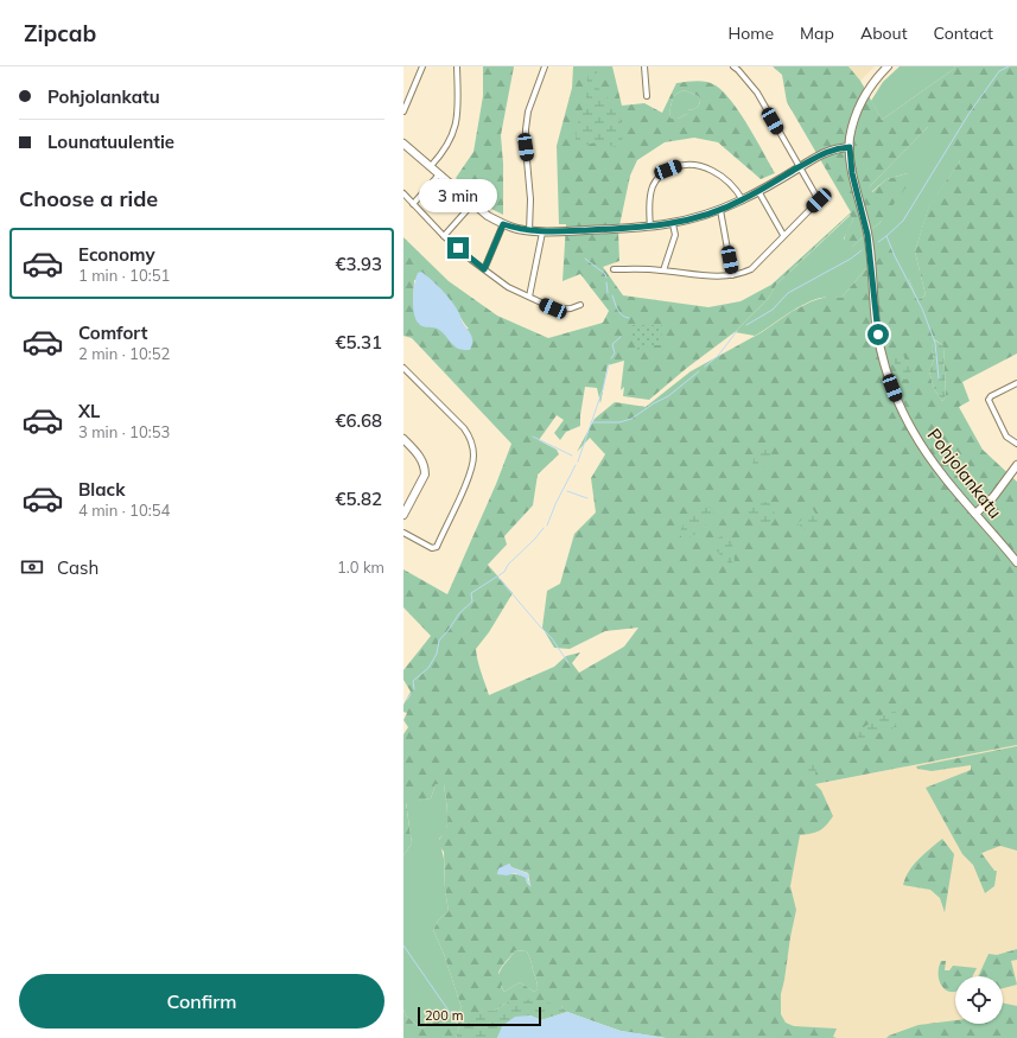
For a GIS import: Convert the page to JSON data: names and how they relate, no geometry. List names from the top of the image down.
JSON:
{
  "streets": {
    "street": ["Pohjolankatu"]
  },
  "scale_bar": "200 m",
  "page": {
    "header": "Zipcab",
    "nav": [
      "Home",
      "Map",
      "About",
      "Contact"
    ],
    "banner": ["Pohjolankatu", "Lounatuulentie"],
    "heading": "Choose a ride",
    "bubble": "3 min",
    "list": [
      {
        "name": "Economy",
        "note": "1 min · 10:51",
        "value": "€3.93"
      },
      {
        "name": "Comfort",
        "note": "2 min · 10:52",
        "value": "€5.31"
      },
      {
        "name": "XL",
        "note": "3 min · 10:53",
        "value": "€6.68"
      },
      {
        "name": "Black",
        "note": "4 min · 10:54",
        "value": "€5.82"
      }
    ],
    "pay": ["Cash", "1.0 km"],
    "buttons": "Confirm",
    "scale": "200 m"
  }
}
